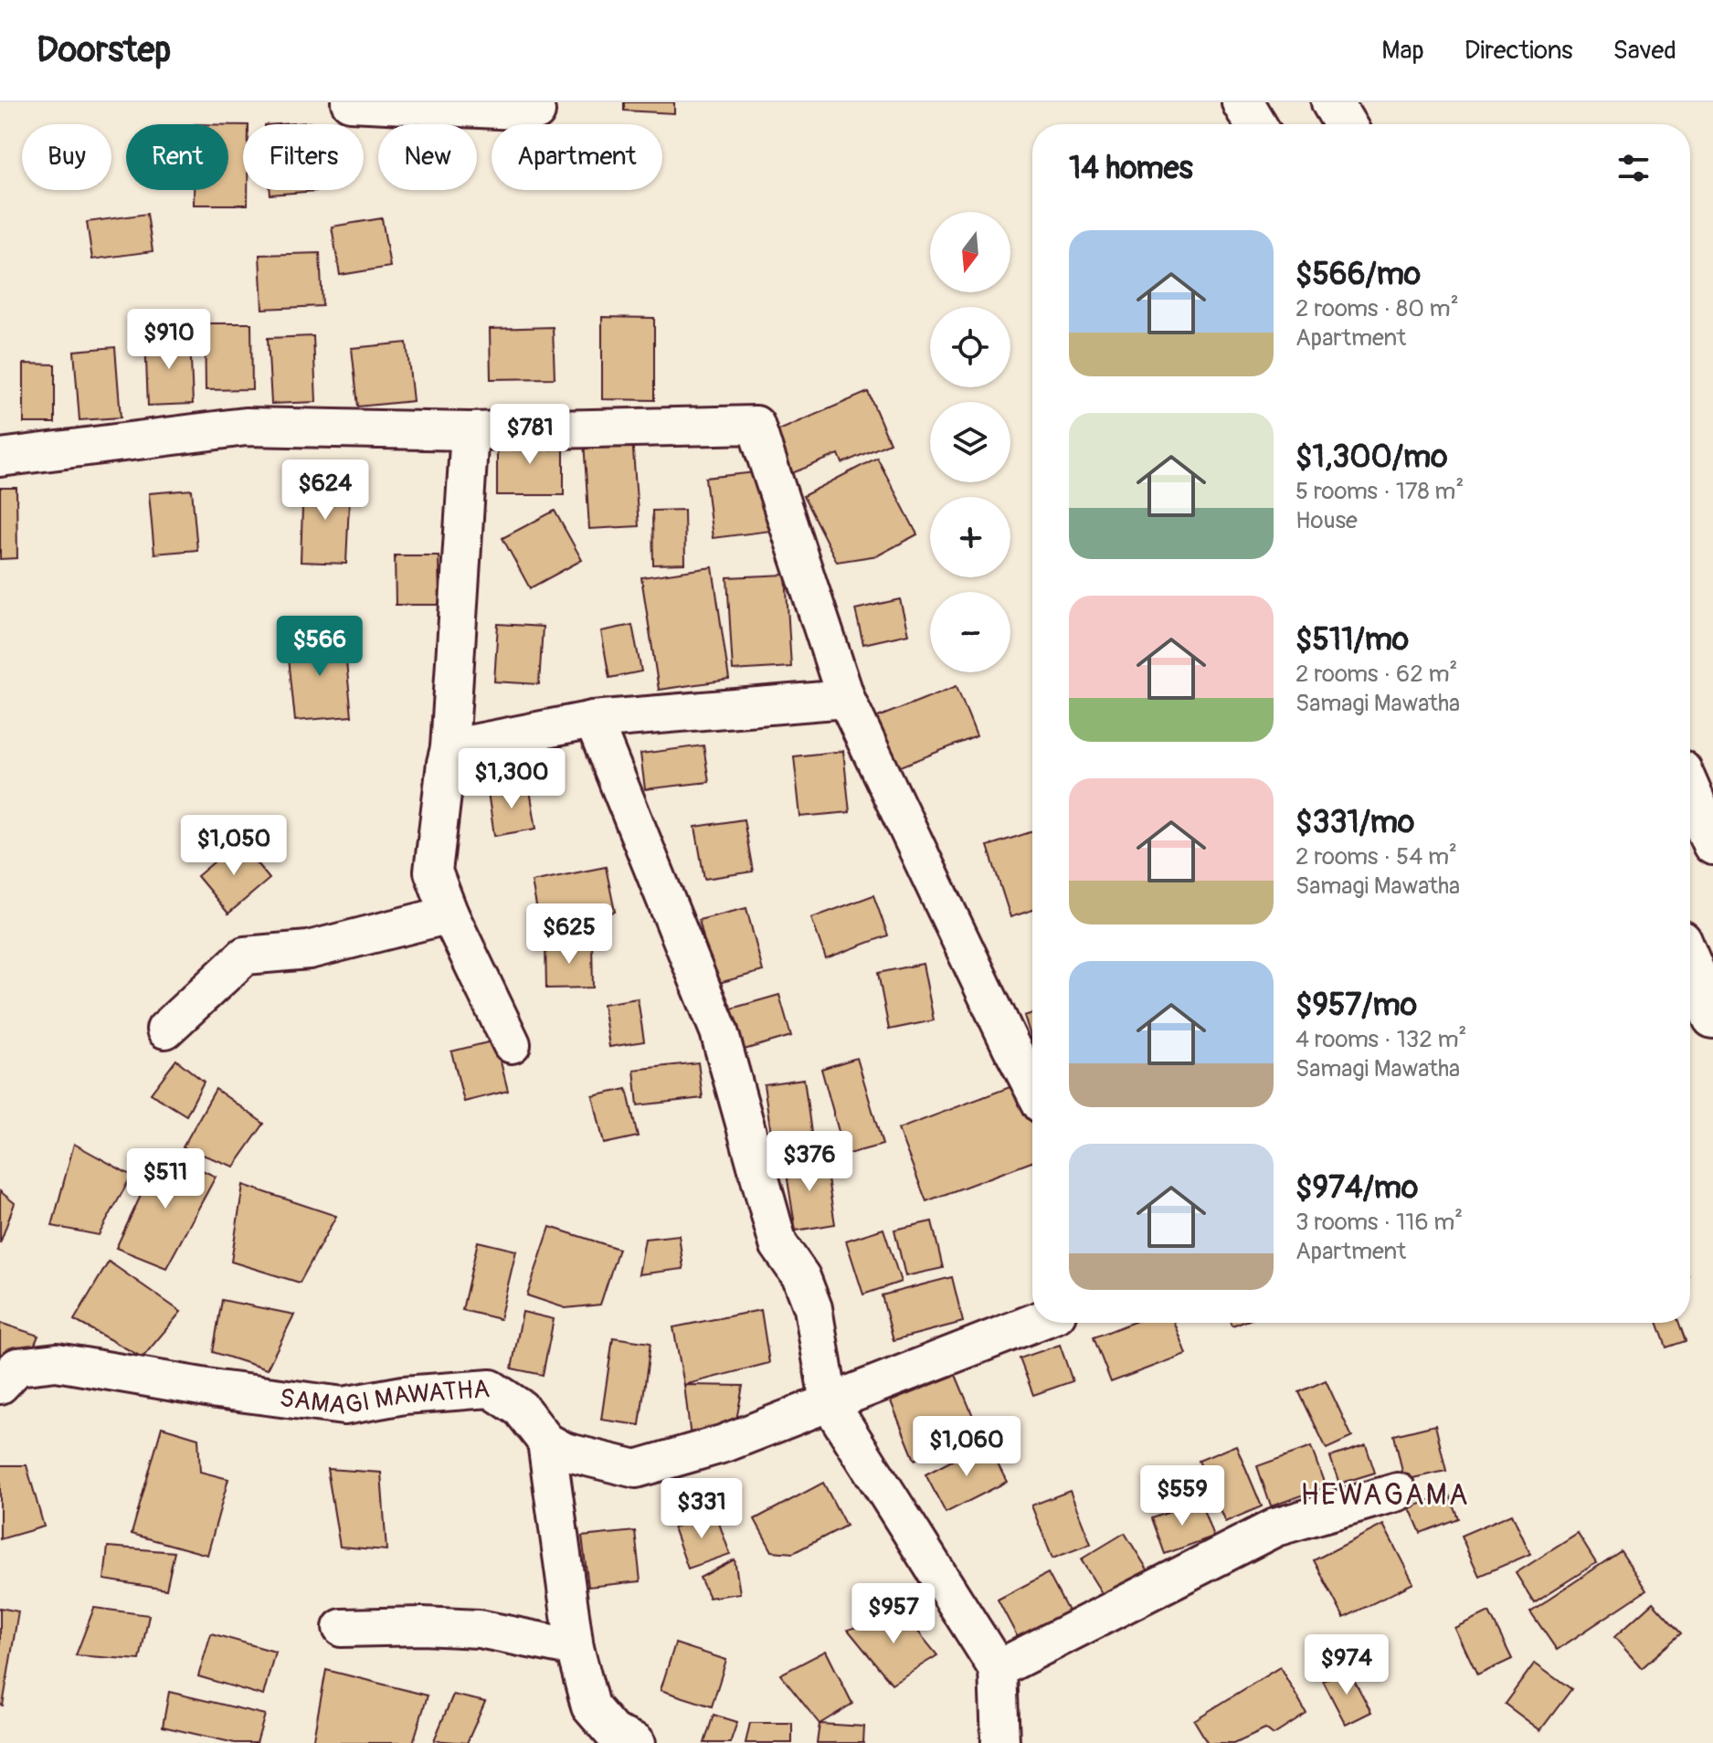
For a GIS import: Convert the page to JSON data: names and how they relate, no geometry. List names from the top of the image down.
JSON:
{
  "streets": {
    "street": ["SAMAGI MAWATHA"]
  },
  "districts": ["HEWAGAMA"],
  "north": "bottom",
  "page": {
    "header": "Doorstep",
    "nav": ["Map", "Directions", "Saved"],
    "chip": [
      "Buy",
      "Rent",
      "Filters",
      "New",
      "Apartment"
    ],
    "heading": "14 homes",
    "map_buttons": ["+", "−"],
    "list": [
      {
        "name": "$566/mo",
        "note": "2 rooms · 80 m² · Apartment"
      },
      {
        "name": "$1,300/mo",
        "note": "5 rooms · 178 m² · House"
      },
      {
        "name": "$511/mo",
        "note": "2 rooms · 62 m² · Samagi Mawatha"
      },
      {
        "name": "$331/mo",
        "note": "2 rooms · 54 m² · Samagi Mawatha"
      },
      {
        "name": "$957/mo",
        "note": "4 rooms · 132 m² · Samagi Mawatha"
      },
      {
        "name": "$974/mo",
        "note": "3 rooms · 116 m² · Apartment"
      }
    ],
    "price": [
      "$910",
      "$781",
      "$624",
      "$566",
      "$1,300",
      "$1,050",
      "$625",
      "$376",
      "$511",
      "$1,060",
      "$559",
      "$331",
      "$957",
      "$974"
    ]
  }
}
